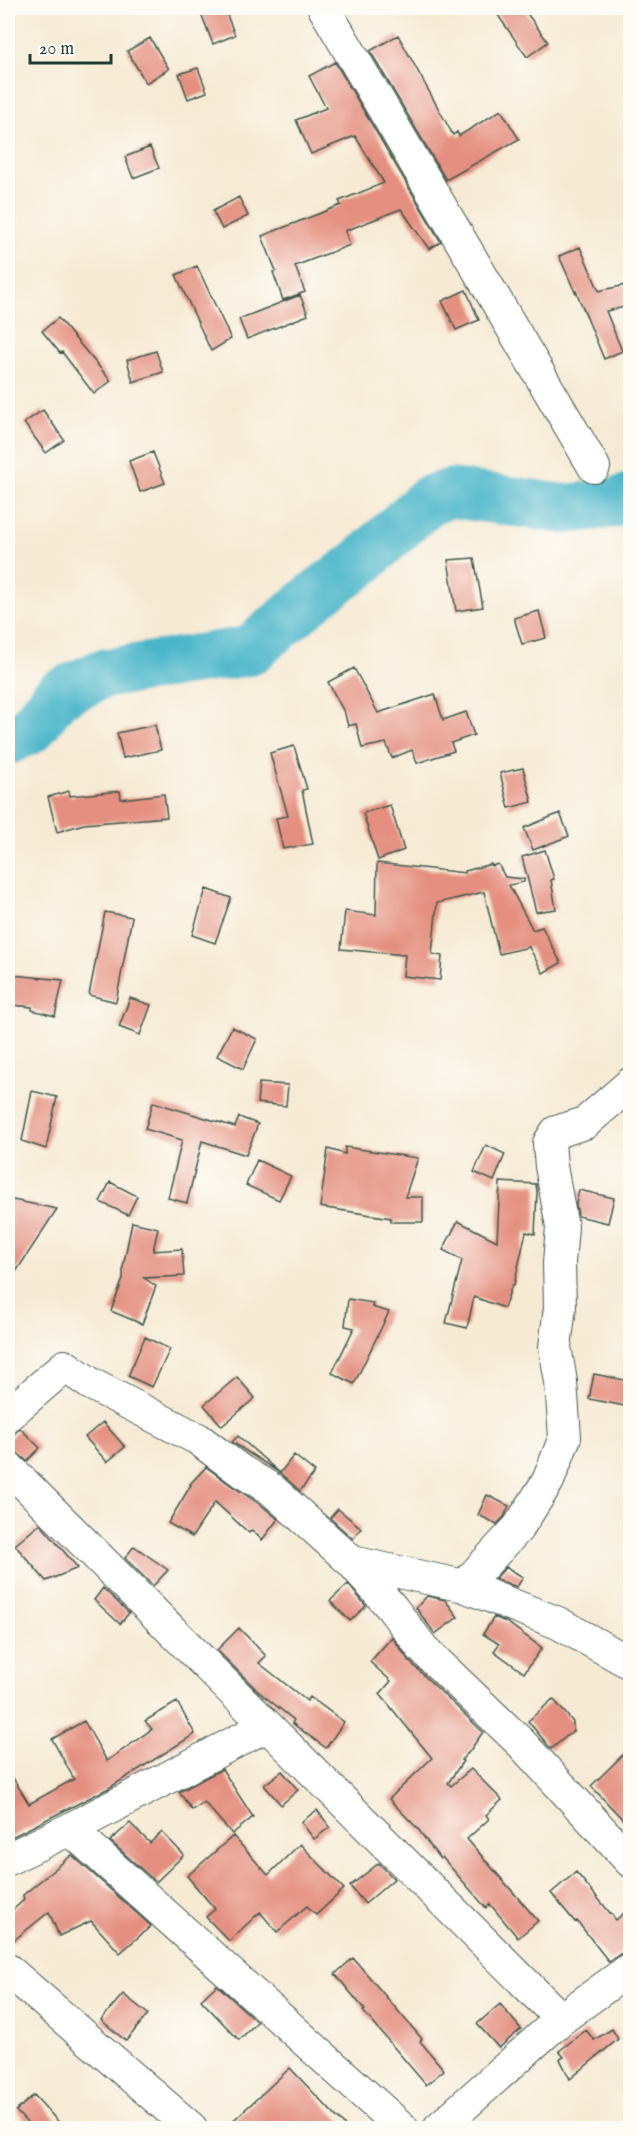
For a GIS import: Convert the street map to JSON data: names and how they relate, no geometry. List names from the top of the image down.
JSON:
{
  "scale_bar": "20 m"
}
